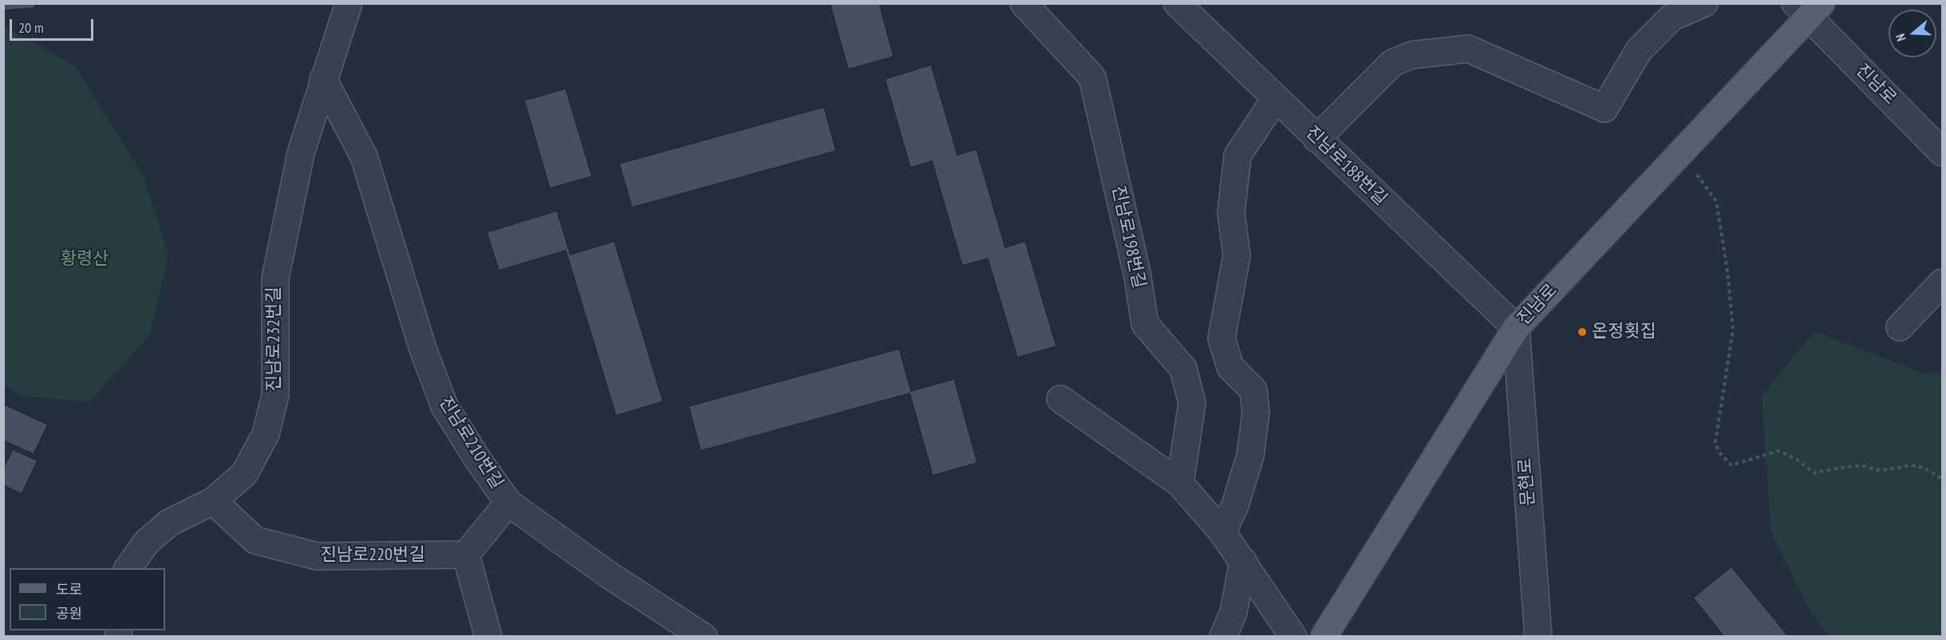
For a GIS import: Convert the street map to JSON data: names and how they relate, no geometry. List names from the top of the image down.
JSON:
{
  "streets": {
    "main road": ["진남로"],
    "street": [
      "진남로188번길",
      "진남로198번길",
      "진남로232번길",
      "진남로210번길",
      "문현로",
      "진남로220번길"
    ]
  },
  "crossings": [
    ["진남로", "진남로188번길"],
    ["진남로", "문현로"],
    ["진남로188번길", "문현로"],
    ["진남로232번길", "진남로210번길"],
    ["진남로232번길", "진남로220번길"]
  ],
  "parks": ["황령산"],
  "places": ["온정횟집"],
  "legend": ["도로", "공원"],
  "scale_bar": "20 m",
  "north": "left"
}
